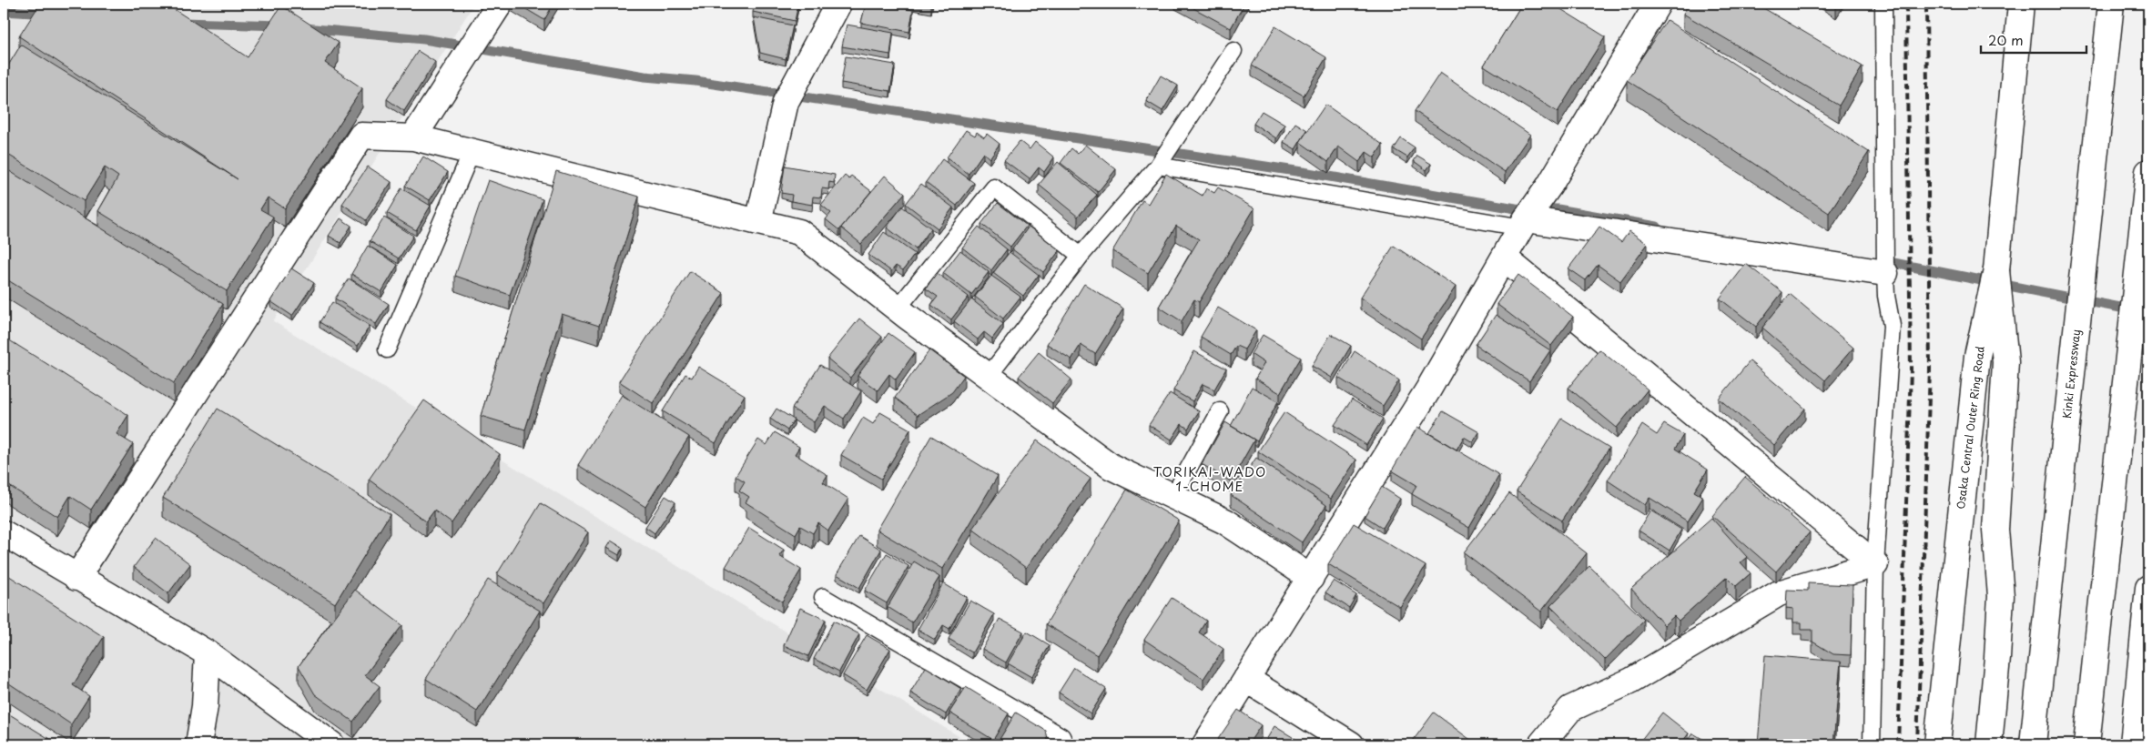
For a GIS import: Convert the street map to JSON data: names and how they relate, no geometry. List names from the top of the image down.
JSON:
{
  "streets": {
    "main road": ["Kinki Expressway", "Osaka Central Outer Ring Road"]
  },
  "districts": ["TORIKAI-WADO 1-CHOME"],
  "scale_bar": "20 m"
}
